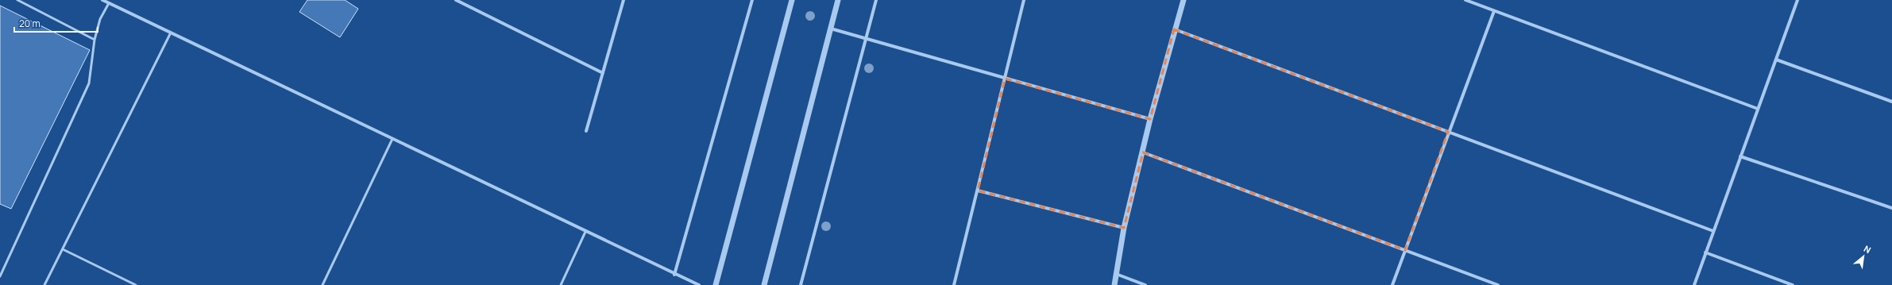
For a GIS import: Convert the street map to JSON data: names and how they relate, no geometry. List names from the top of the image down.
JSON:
{
  "scale_bar": "20 m",
  "north": "top right"
}
